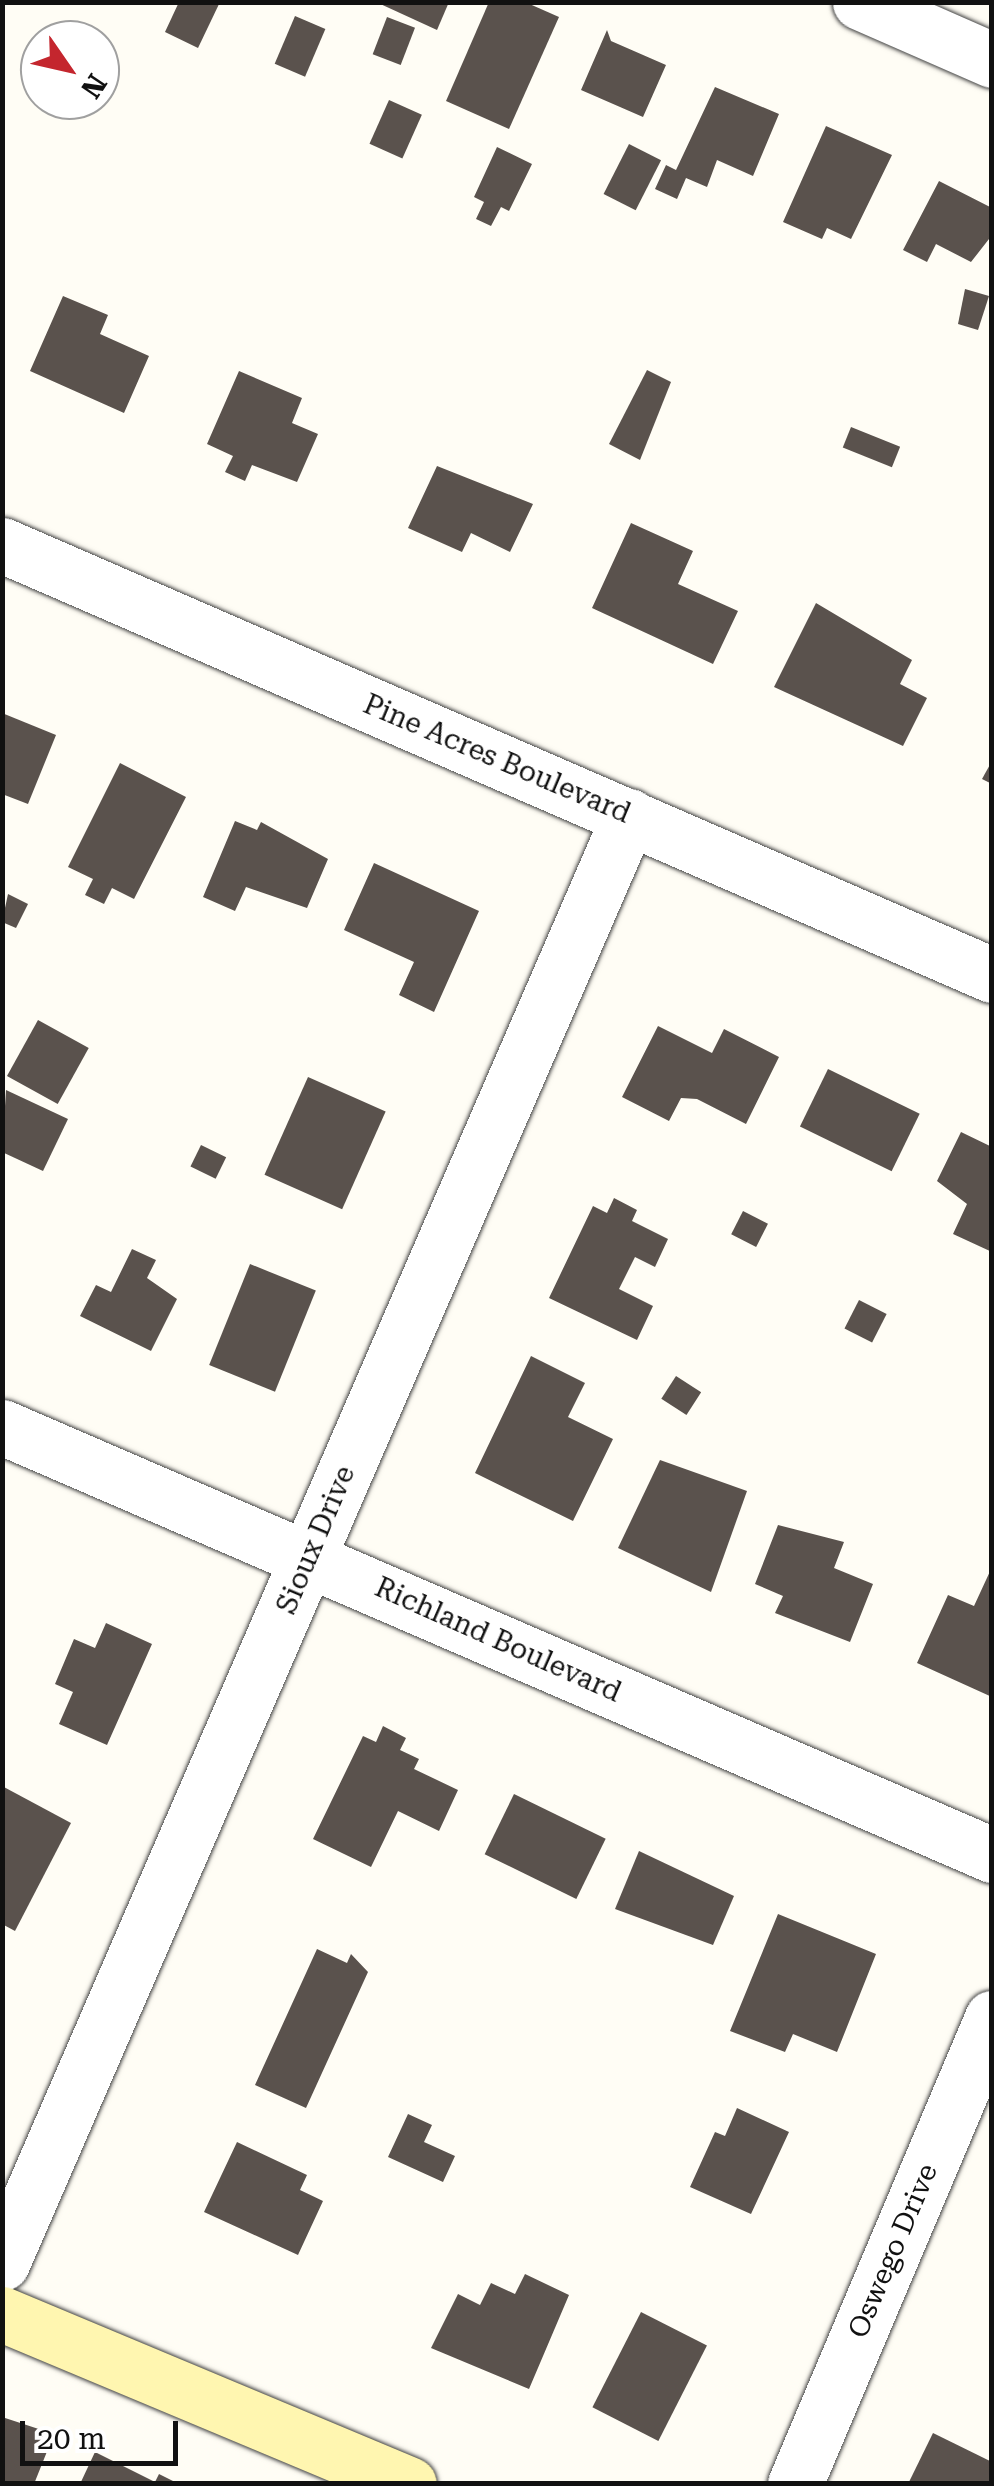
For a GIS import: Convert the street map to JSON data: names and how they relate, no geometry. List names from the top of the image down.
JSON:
{
  "streets": {
    "street": [
      "Pine Acres Boulevard",
      "Sioux Drive",
      "Richland Boulevard",
      "Oswego Drive"
    ]
  },
  "crossings": [
    ["Pine Acres Boulevard", "Sioux Drive"],
    ["Sioux Drive", "Richland Boulevard"]
  ],
  "scale_bar": "20 m",
  "north": "bottom right"
}
